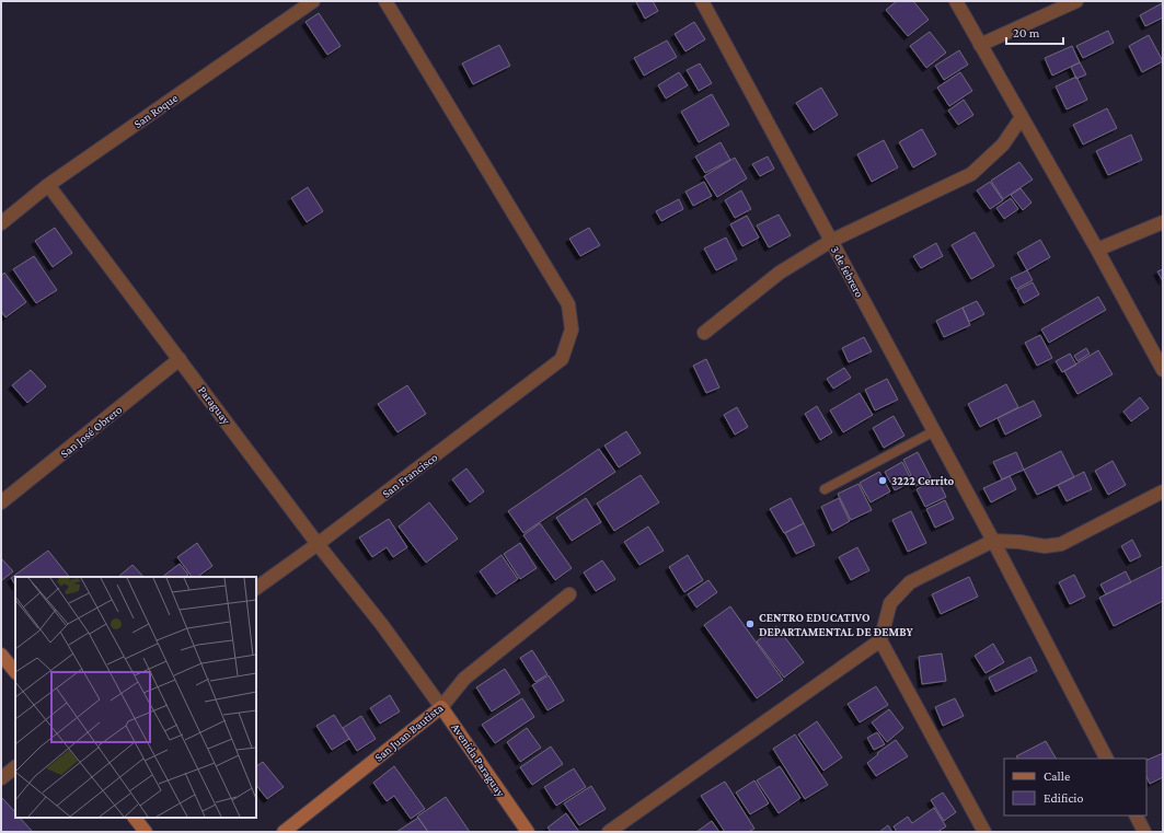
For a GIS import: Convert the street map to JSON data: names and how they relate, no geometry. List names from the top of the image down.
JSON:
{
  "streets": {
    "street": [
      "San Roque",
      "3 de febrero",
      "Paraguay",
      "San José Obrero",
      "San Francisco",
      "San Juan Bautista",
      "Avenida Paraguay"
    ]
  },
  "crossings": [
    ["San Roque", "Paraguay"],
    ["Paraguay", "San José Obrero"],
    ["Paraguay", "San Francisco"],
    ["Paraguay", "Avenida Paraguay"],
    ["San Juan Bautista", "Avenida Paraguay"]
  ],
  "places": ["3222 Cerrito", "CENTRO EDUCATIVO DEPARTAMENTAL DE ÐEMBY"],
  "legend": ["Calle", "Edificio"],
  "scale_bar": "20 m"
}
